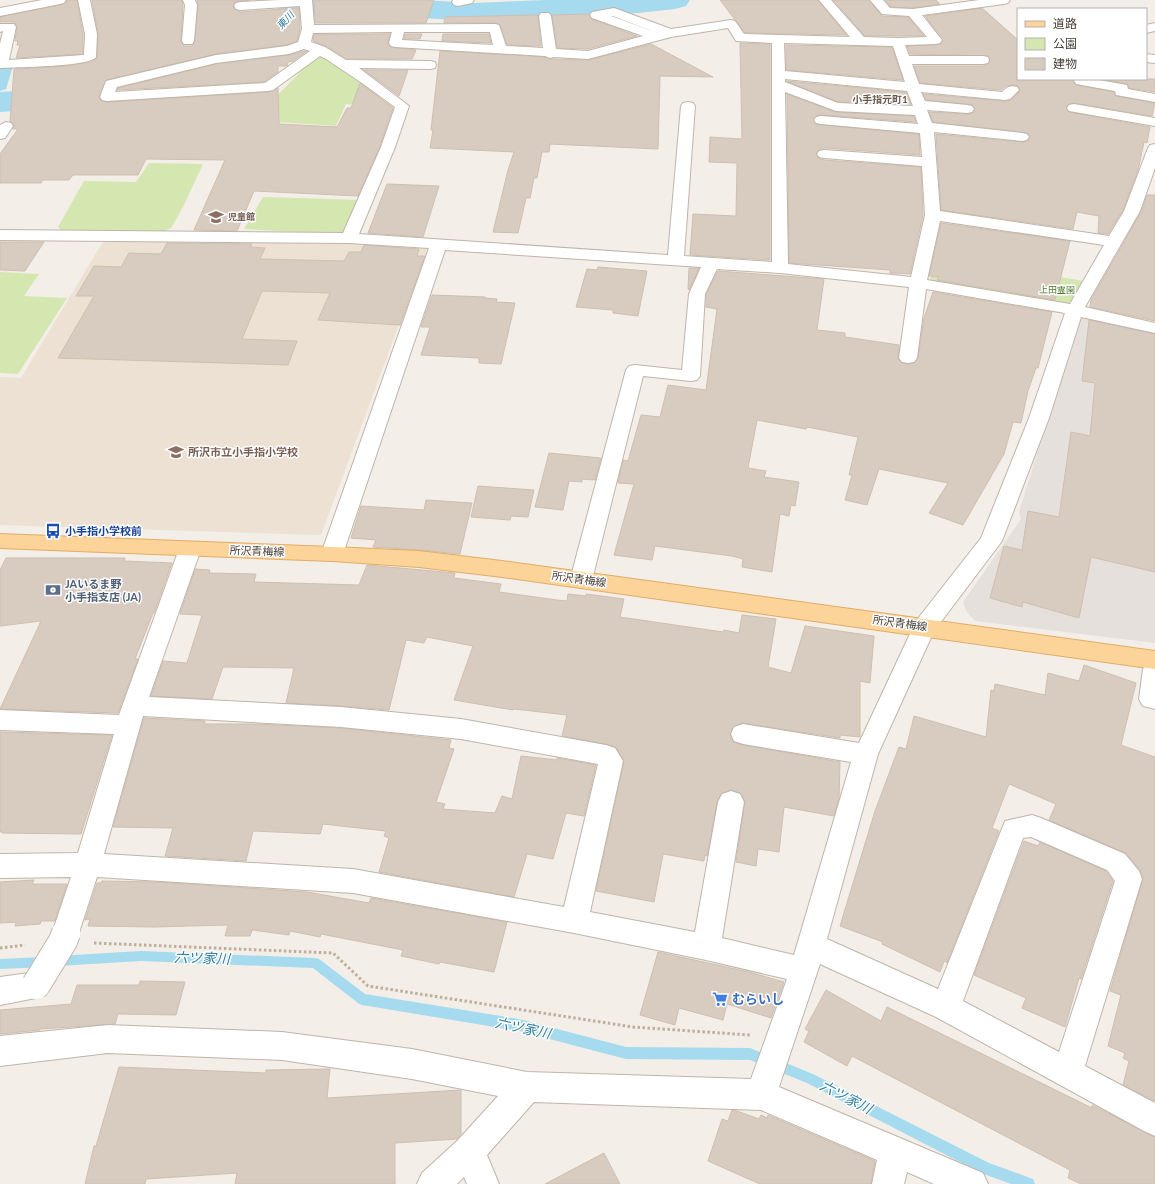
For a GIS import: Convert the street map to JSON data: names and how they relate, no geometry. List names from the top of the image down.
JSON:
{
  "streets": {
    "main road": ["所沢青梅線"]
  },
  "districts": ["小手指元町1"],
  "water": ["東川", "六ツ家川"],
  "parks": ["上田霊園"],
  "places": {
    "school or university": ["児童館", "所沢市立小手指小学校"],
    "bus stop": ["小手指小学校前"],
    "bank": ["JAいるま野 小手指支店 (JA)"],
    "supermarket": ["むらいし"]
  },
  "legend": ["道路", "公園", "建物"]
}
